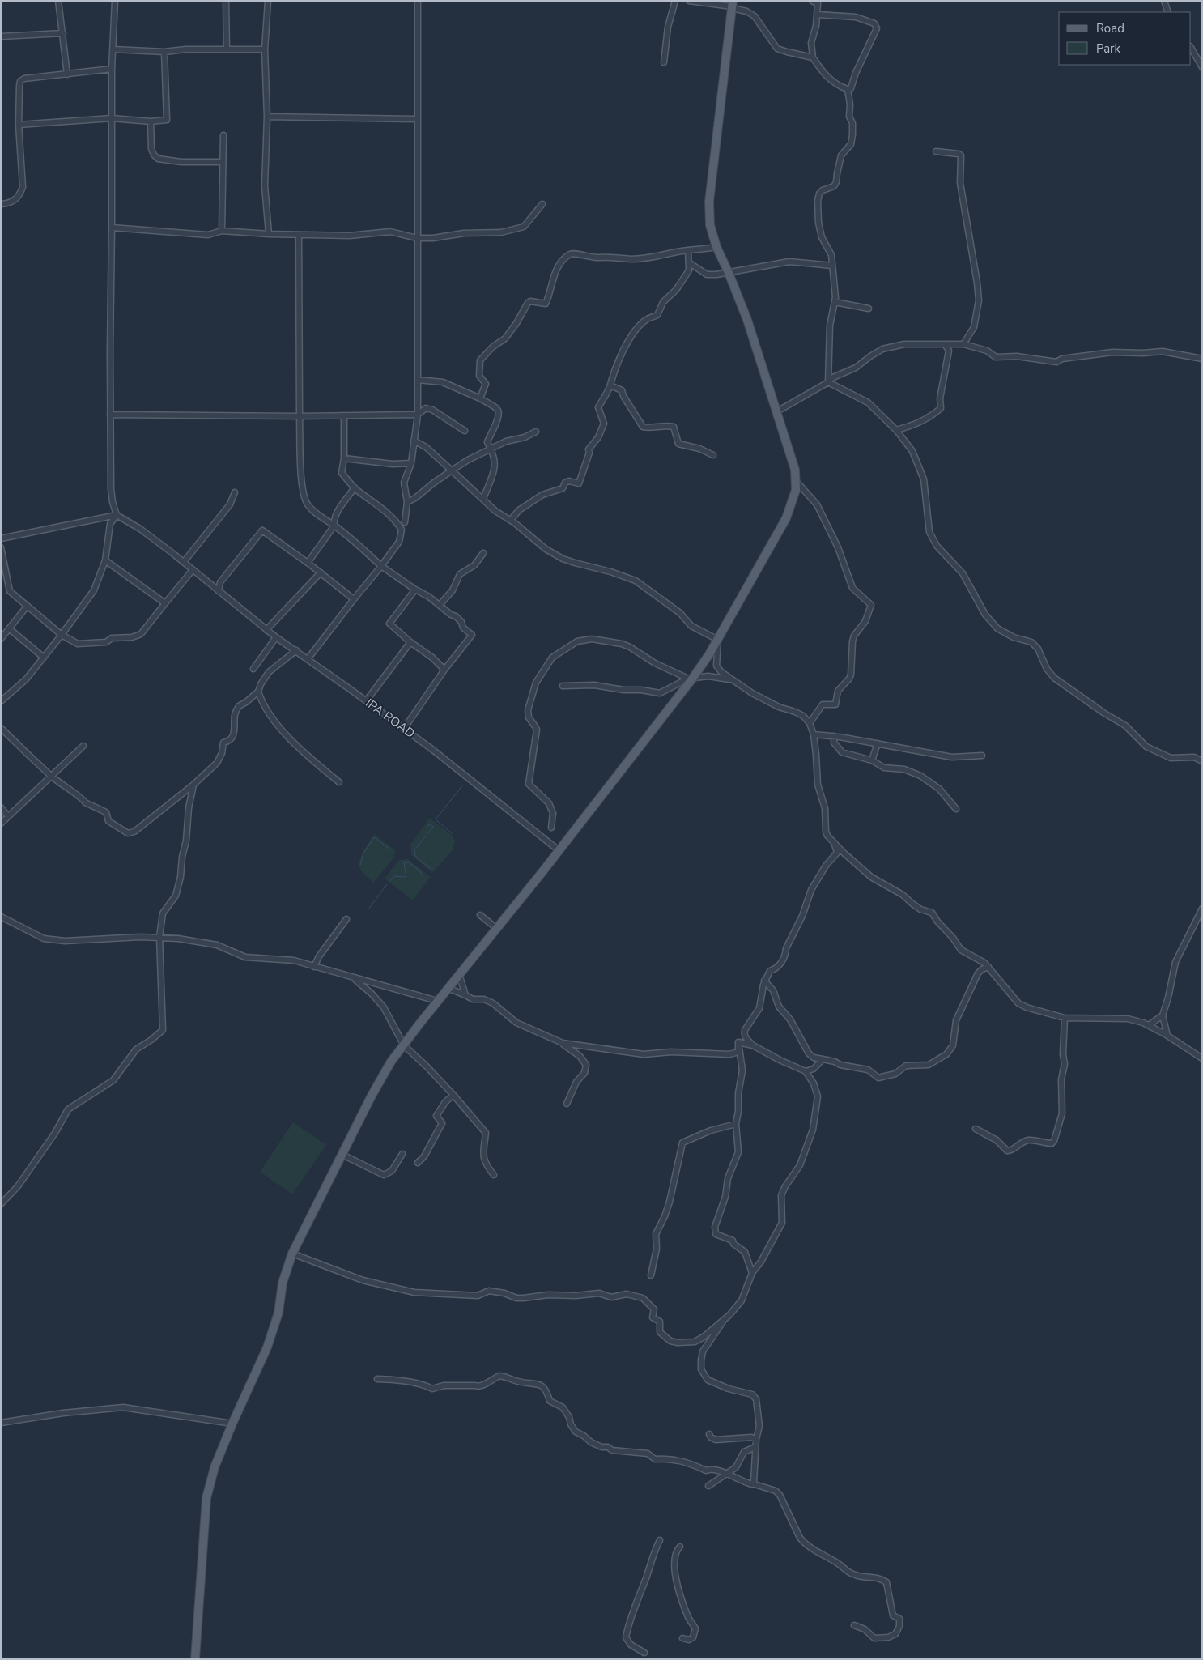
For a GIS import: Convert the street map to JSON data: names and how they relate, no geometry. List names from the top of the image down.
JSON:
{
  "streets": {
    "street": ["IPA ROAD"]
  },
  "legend": ["Road", "Park"]
}
